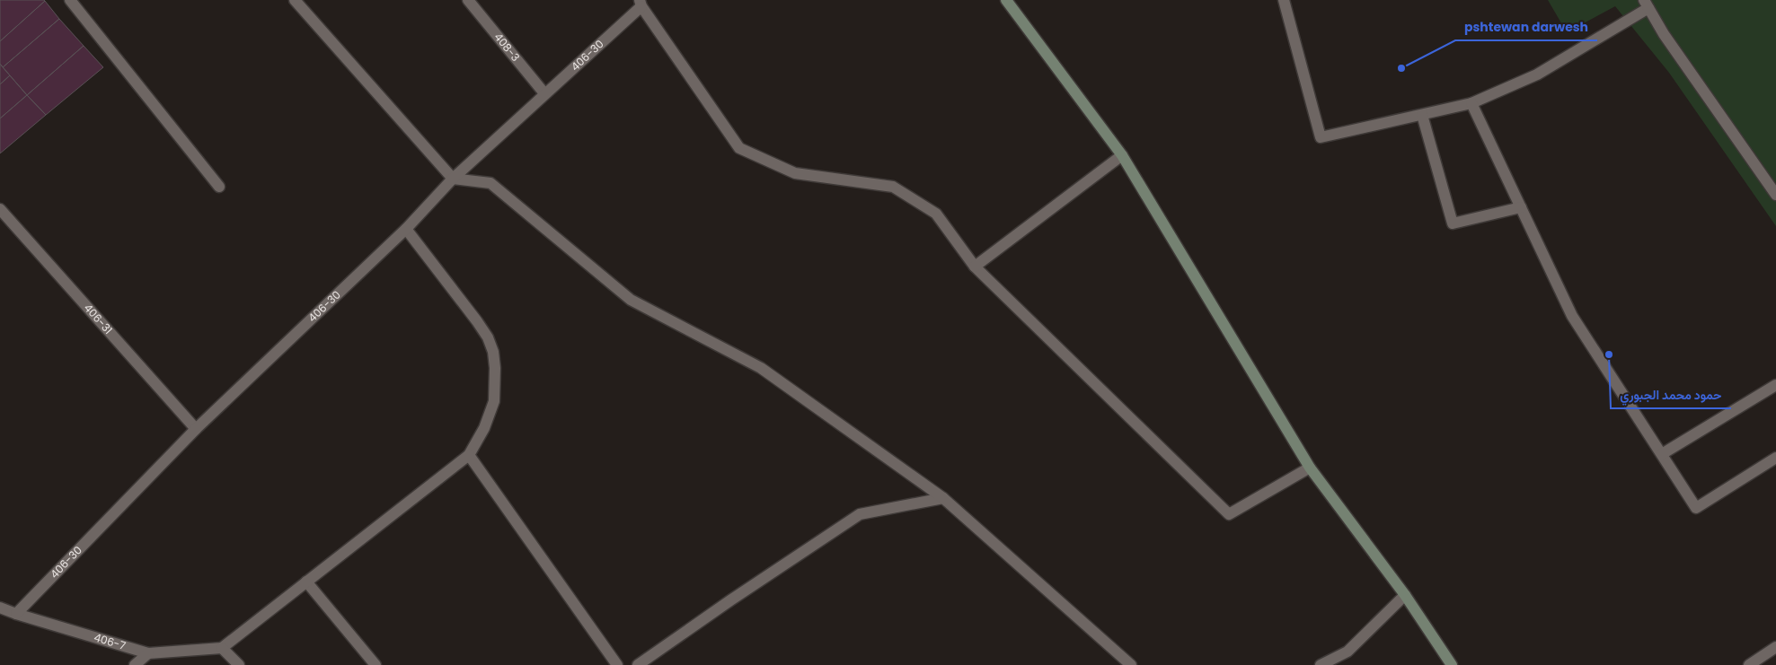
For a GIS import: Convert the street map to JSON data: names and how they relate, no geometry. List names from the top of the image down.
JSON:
{
  "streets": {
    "street": [
      "408-3",
      "406-30",
      "406-31",
      "406-7"
    ]
  },
  "crossings": [
    ["408-3", "406-30"],
    ["406-30", "406-31"],
    ["406-30", "406-7"]
  ],
  "places": ["pshtewan darwesh", "حمود محمد الجبوري"]
}
